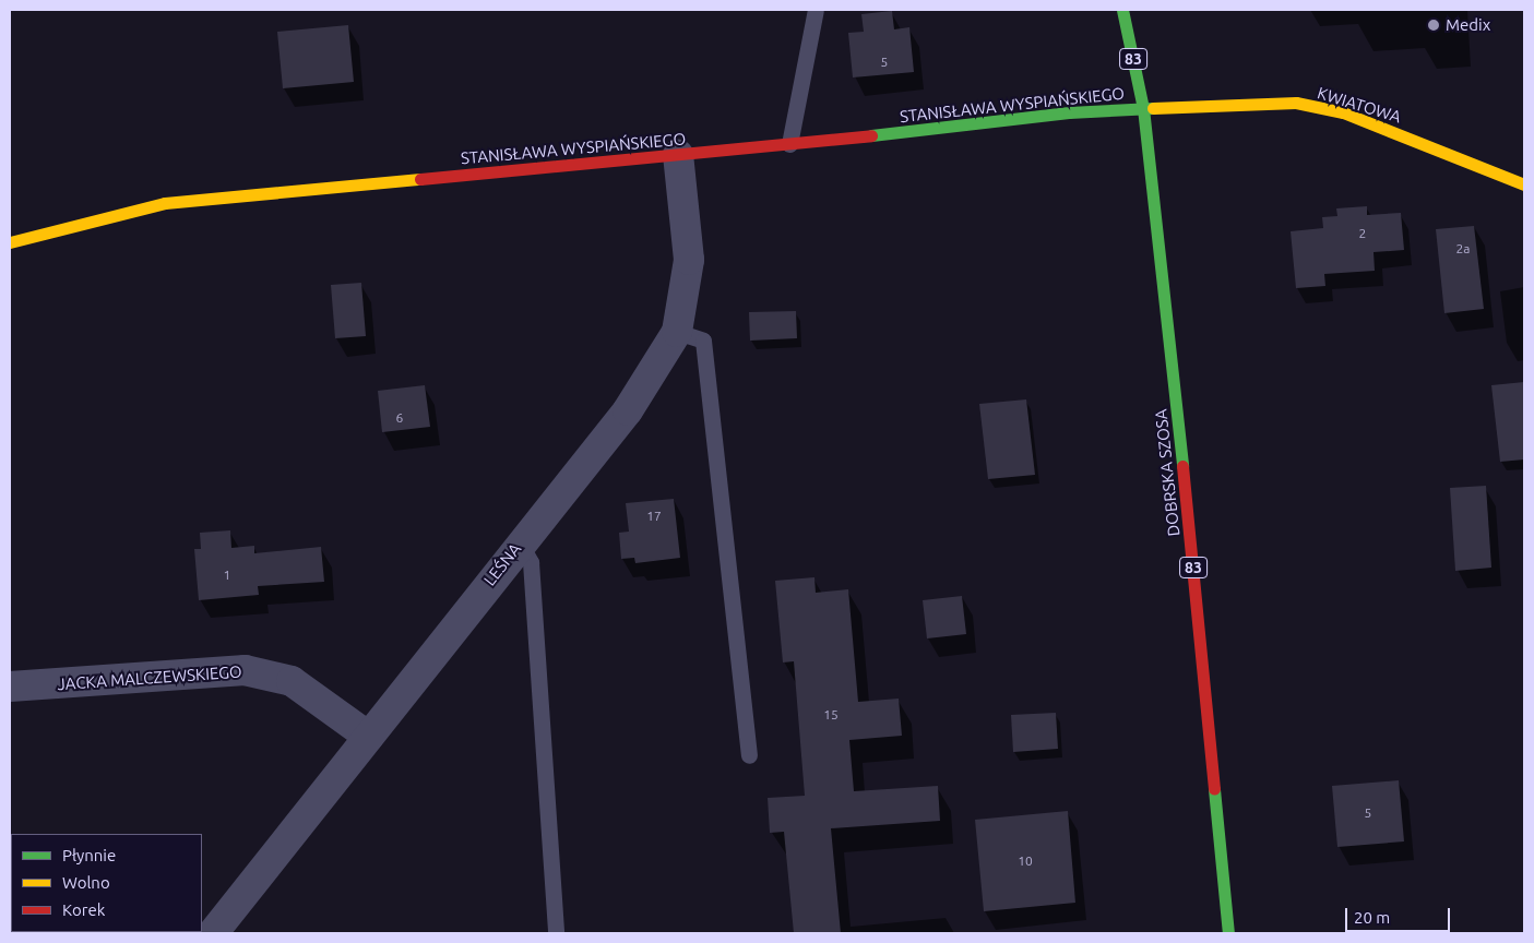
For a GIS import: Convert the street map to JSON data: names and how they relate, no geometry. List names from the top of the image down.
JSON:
{
  "streets": {
    "street": [
      "83",
      "STANISŁAWA WYSPIAŃSKIEGO",
      "KWIATOWA",
      "DOBRSKA SZOSA",
      "LEŚNA",
      "JACKA MALCZEWSKIEGO"
    ]
  },
  "crossings": [
    ["STANISŁAWA WYSPIAŃSKIEGO", "KWIATOWA"],
    ["STANISŁAWA WYSPIAŃSKIEGO", "DOBRSKA SZOSA"],
    ["STANISŁAWA WYSPIAŃSKIEGO", "LEŚNA"],
    ["KWIATOWA", "DOBRSKA SZOSA"],
    ["LEŚNA", "JACKA MALCZEWSKIEGO"]
  ],
  "places": ["Medix"],
  "house_numbers": [
    "5",
    "2",
    "2a",
    "6",
    "17",
    "1",
    "15",
    "5",
    "10"
  ],
  "legend": ["Płynnie", "Wolno", "Korek"],
  "scale_bar": "20 m"
}
